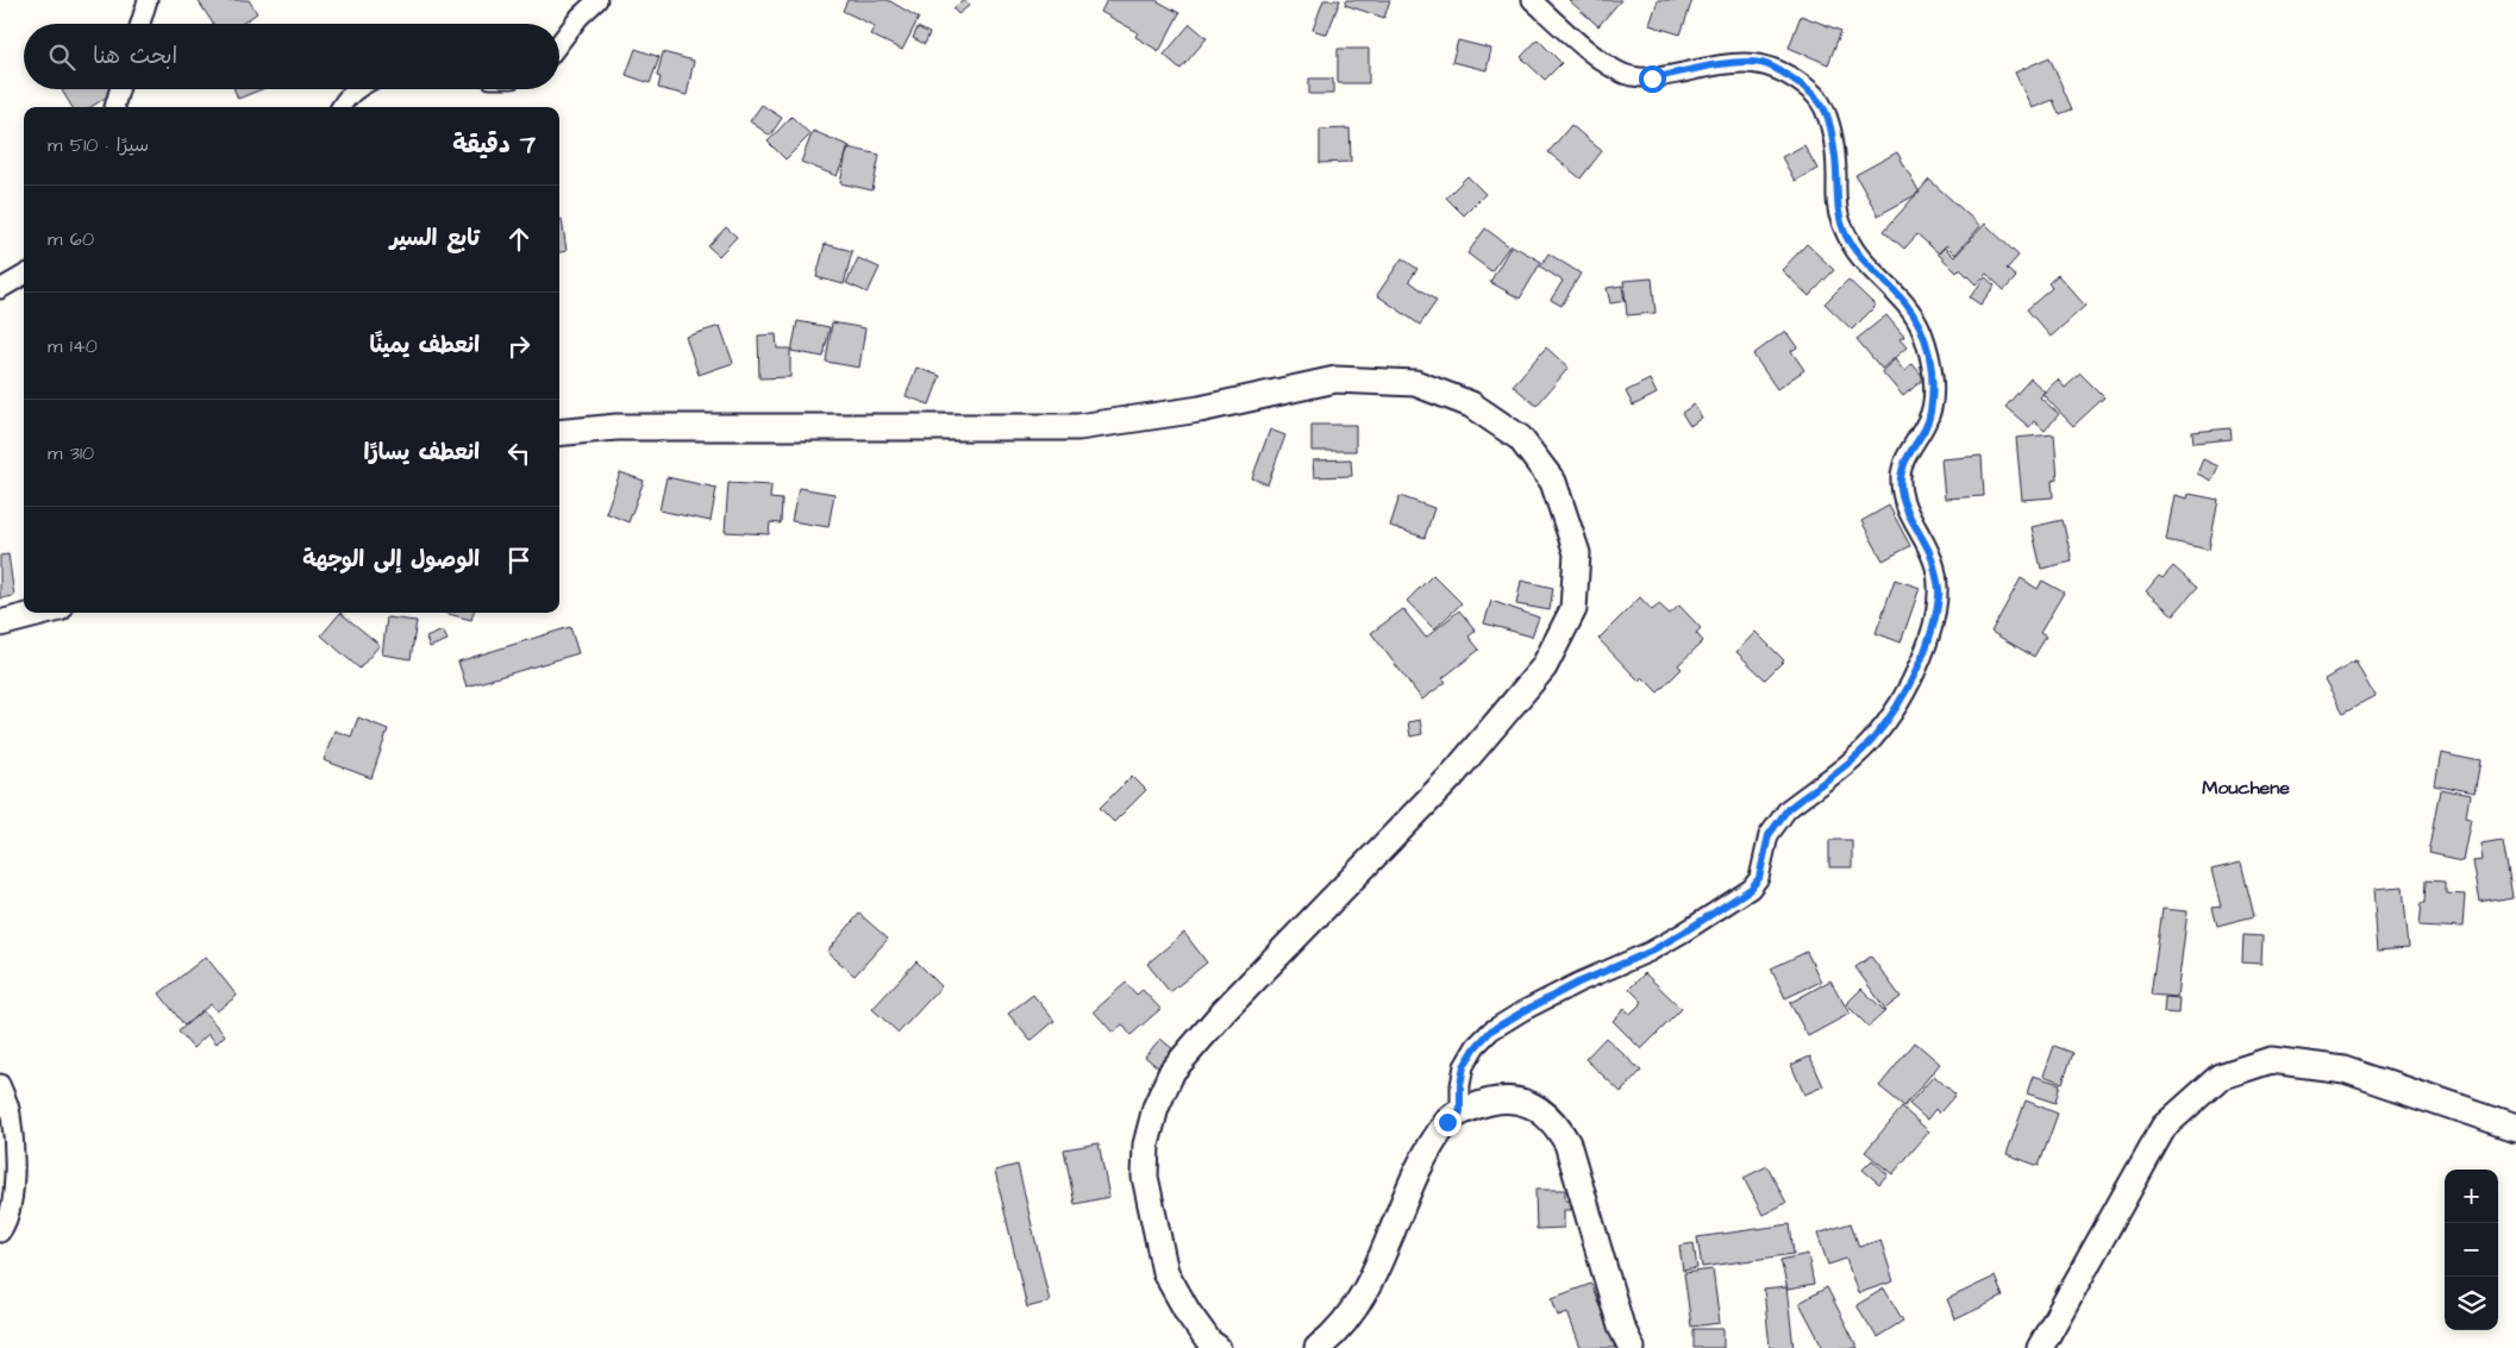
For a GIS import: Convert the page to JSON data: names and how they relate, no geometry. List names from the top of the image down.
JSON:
{
  "districts": ["Mouchene"],
  "page": {
    "search": "ابحث هنا",
    "heading": ["7 دقيقة", "سيرًا · 510 m"],
    "list": [
      ["تابع السير", "60 m"],
      ["انعطف يمينًا", "140 m"],
      ["انعطف يسارًا", "310 m"],
      "الوصول إلى الوجهة"
    ],
    "map_buttons": ["+", "−"]
  }
}
